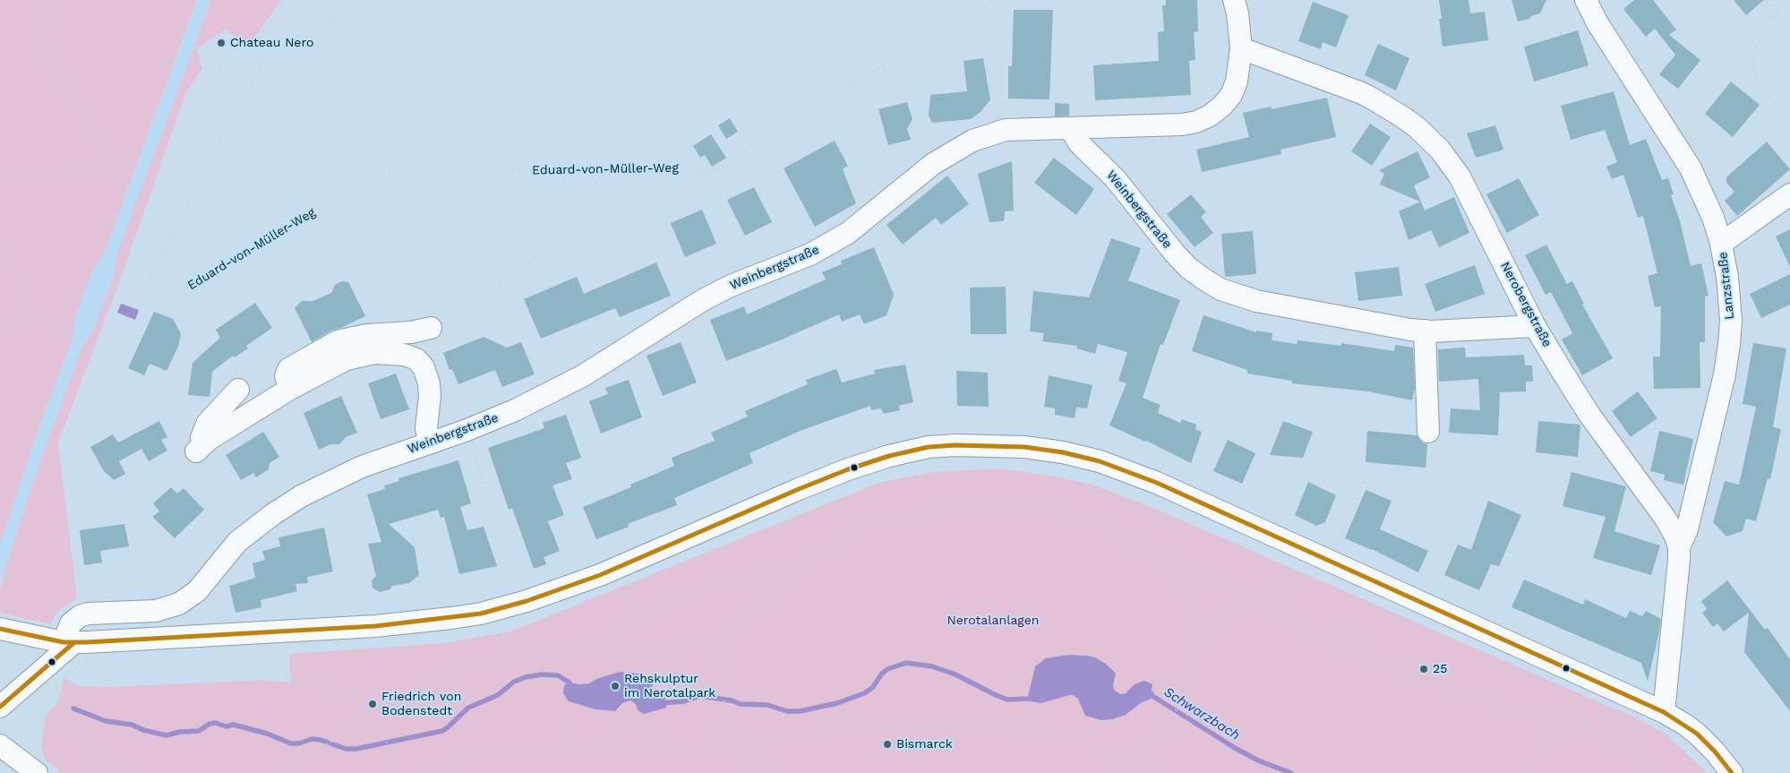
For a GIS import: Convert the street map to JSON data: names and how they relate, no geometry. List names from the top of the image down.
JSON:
{
  "streets": {
    "street": ["Weinbergstraße", "Lanzstraße", "Nerobergstraße"],
    "path": ["Eduard-von-Müller-Weg"]
  },
  "crossings": [
    ["Weinbergstraße", "Nerobergstraße"],
    ["Lanzstraße", "Nerobergstraße"]
  ],
  "water": ["Schwarzbach"],
  "parks": ["Nerotalanlagen"],
  "places": [
    "Chateau Nero",
    "25",
    "Rehskulptur im Nerotalpark",
    "Friedrich von Bodenstedt",
    "Bismarck"
  ]
}
